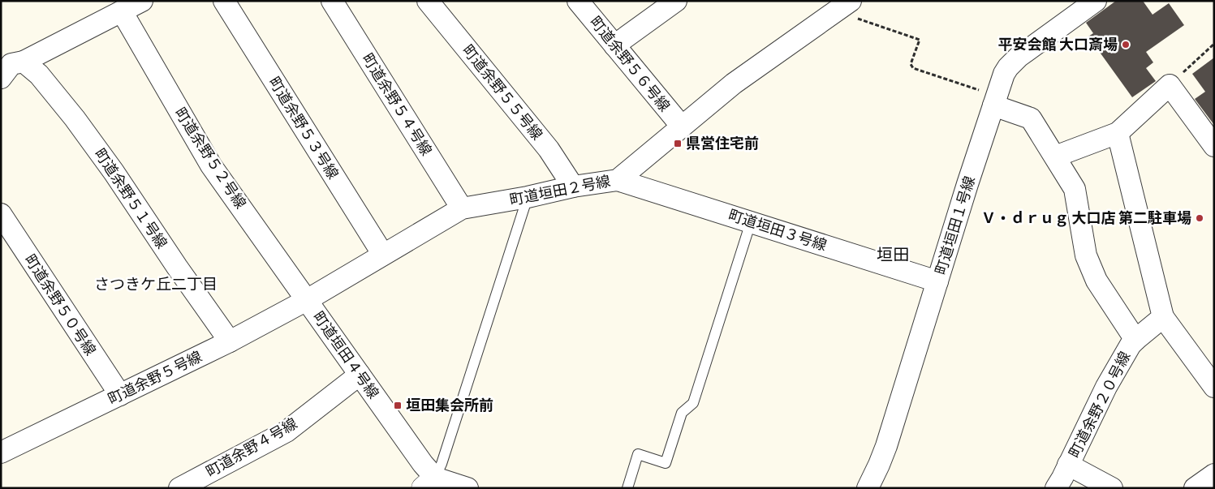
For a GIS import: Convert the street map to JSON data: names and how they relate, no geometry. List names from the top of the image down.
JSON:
{
  "streets": {
    "street": [
      "町道余野５６号線",
      "町道余野５５号線",
      "町道余野５４号線",
      "町道余野５３号線",
      "町道余野５２号線",
      "町道垣田２号線",
      "町道余野５１号線",
      "町道垣田１号線",
      "町道垣田３号線",
      "町道余野５０号線",
      "町道垣田４号線",
      "町道余野５号線",
      "町道余野２０号線",
      "町道余野４号線"
    ]
  },
  "crossings": [
    ["町道余野５６号線", "町道垣田２号線"],
    ["町道余野５５号線", "町道垣田２号線"],
    ["町道余野５４号線", "町道垣田２号線"],
    ["町道余野５３号線", "町道垣田２号線"],
    ["町道余野５２号線", "町道垣田２号線"],
    ["町道余野５２号線", "町道垣田４号線"],
    ["町道余野５２号線", "町道余野５号線"],
    ["町道垣田２号線", "町道垣田３号線"],
    ["町道垣田２号線", "町道垣田４号線"],
    ["町道垣田２号線", "町道余野５号線"],
    ["町道余野５１号線", "町道余野５号線"],
    ["町道垣田１号線", "町道垣田３号線"],
    ["町道垣田１号線", "町道余野２０号線"],
    ["町道余野５０号線", "町道余野５号線"],
    ["町道垣田４号線", "町道余野５号線"],
    ["町道垣田４号線", "町道余野４号線"]
  ],
  "districts": ["垣田", "さつきケ丘二丁目"],
  "places": {
    "other": ["平安会館 大口斎場", "Ｖ・ｄｒｕｇ 大口店 第二駐車場"],
    "transit": ["県営住宅前", "垣田集会所前"]
  }
}
